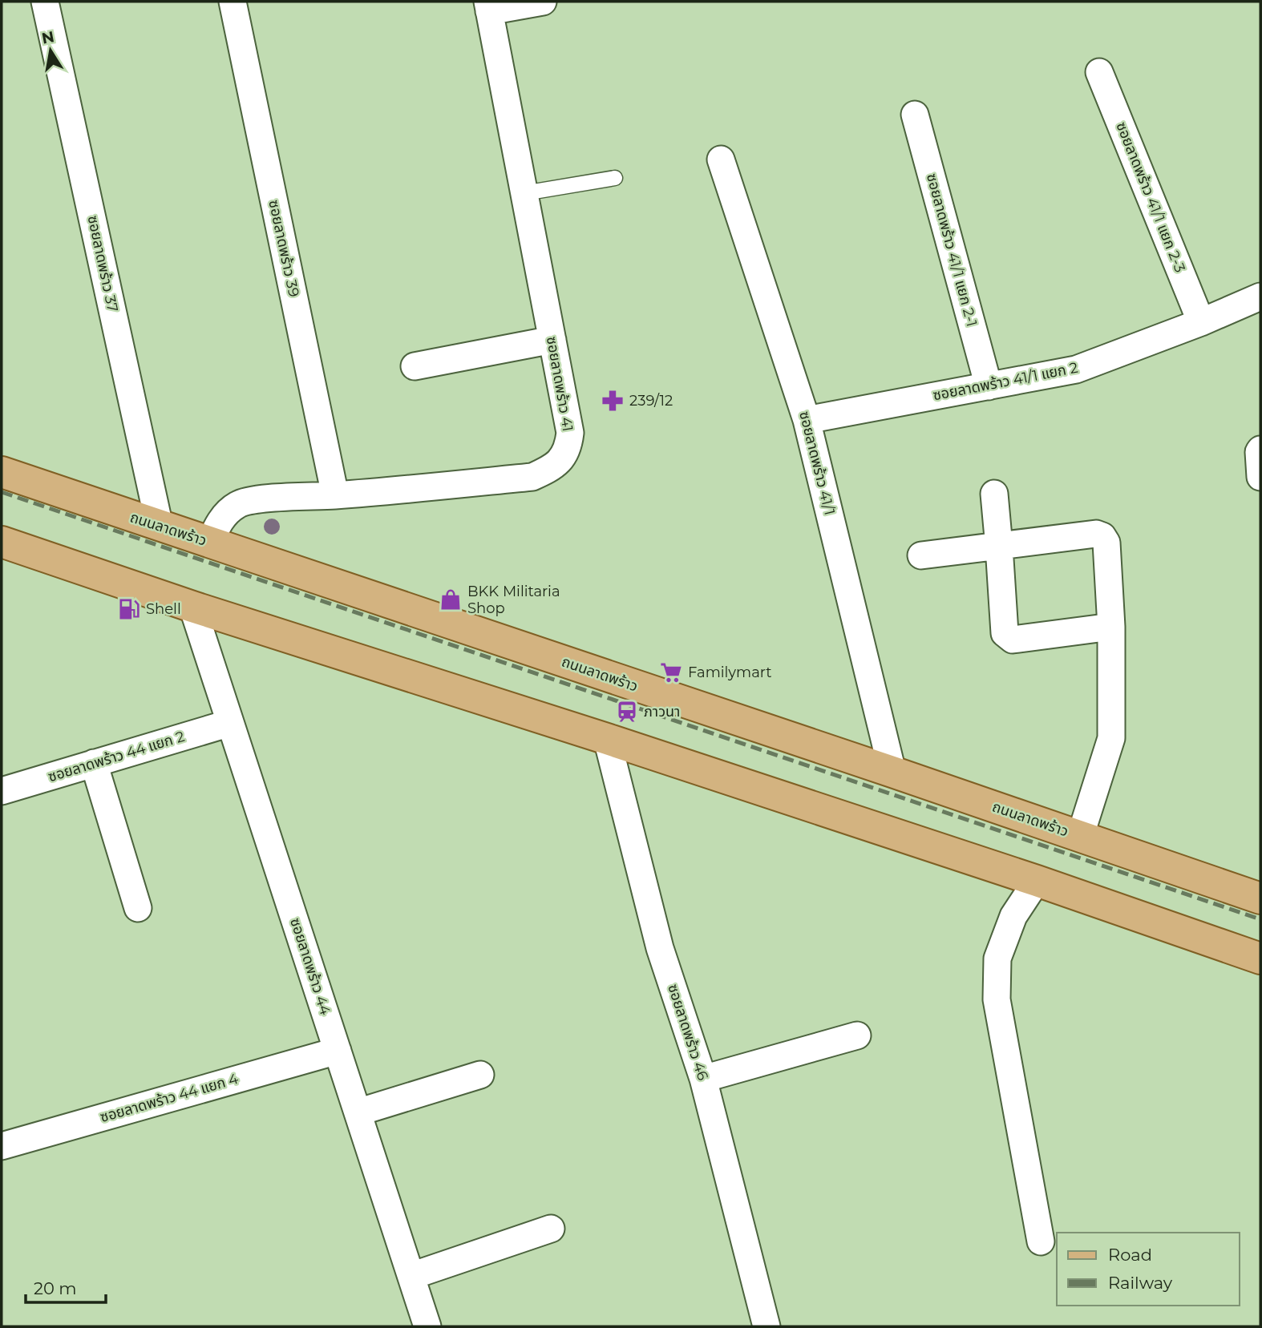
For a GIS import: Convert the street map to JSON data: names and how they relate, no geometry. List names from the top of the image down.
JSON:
{
  "streets": {
    "main road": ["ถนนลาดพร้าว"],
    "street": [
      "ซอยลาดพร้าว 41/1 แยก 2-3",
      "ซอยลาดพร้าว 39",
      "ซอยลาดพร้าว 41/1 แยก 2-1",
      "ซอยลาดพร้าว 37",
      "ซอยลาดพร้าว 41/1 แยก 2",
      "ซอยลาดพร้าว 41",
      "ซอยลาดพร้าว 41/1",
      "ซอยลาดพร้าว 44 แยก 2",
      "ซอยลาดพร้าว 44",
      "ซอยลาดพร้าว 46",
      "ซอยลาดพร้าว 44 แยก 4"
    ]
  },
  "crossings": [
    ["ซอยลาดพร้าว 41/1 แยก 2-3", "ซอยลาดพร้าว 41/1 แยก 2"],
    ["ซอยลาดพร้าว 39", "ซอยลาดพร้าว 41"],
    ["ซอยลาดพร้าว 41/1 แยก 2-1", "ซอยลาดพร้าว 41/1 แยก 2"],
    ["ซอยลาดพร้าว 37", "ถนนลาดพร้าว"],
    ["ซอยลาดพร้าว 41/1 แยก 2", "ซอยลาดพร้าว 41/1"],
    ["ซอยลาดพร้าว 41", "ถนนลาดพร้าว"],
    ["ซอยลาดพร้าว 41/1", "ถนนลาดพร้าว"],
    ["ซอยลาดพร้าว 44 แยก 2", "ซอยลาดพร้าว 44"],
    ["ซอยลาดพร้าว 44", "ซอยลาดพร้าว 44 แยก 4"]
  ],
  "places": {
    "pharmacy": ["239/12"],
    "shop": ["BKK Militaria Shop"],
    "fuel station": ["Shell"],
    "supermarket": ["Familymart"],
    "station": ["ภาวนา"]
  },
  "legend": ["Road", "Railway"],
  "scale_bar": "20 m",
  "north": "top"
}
